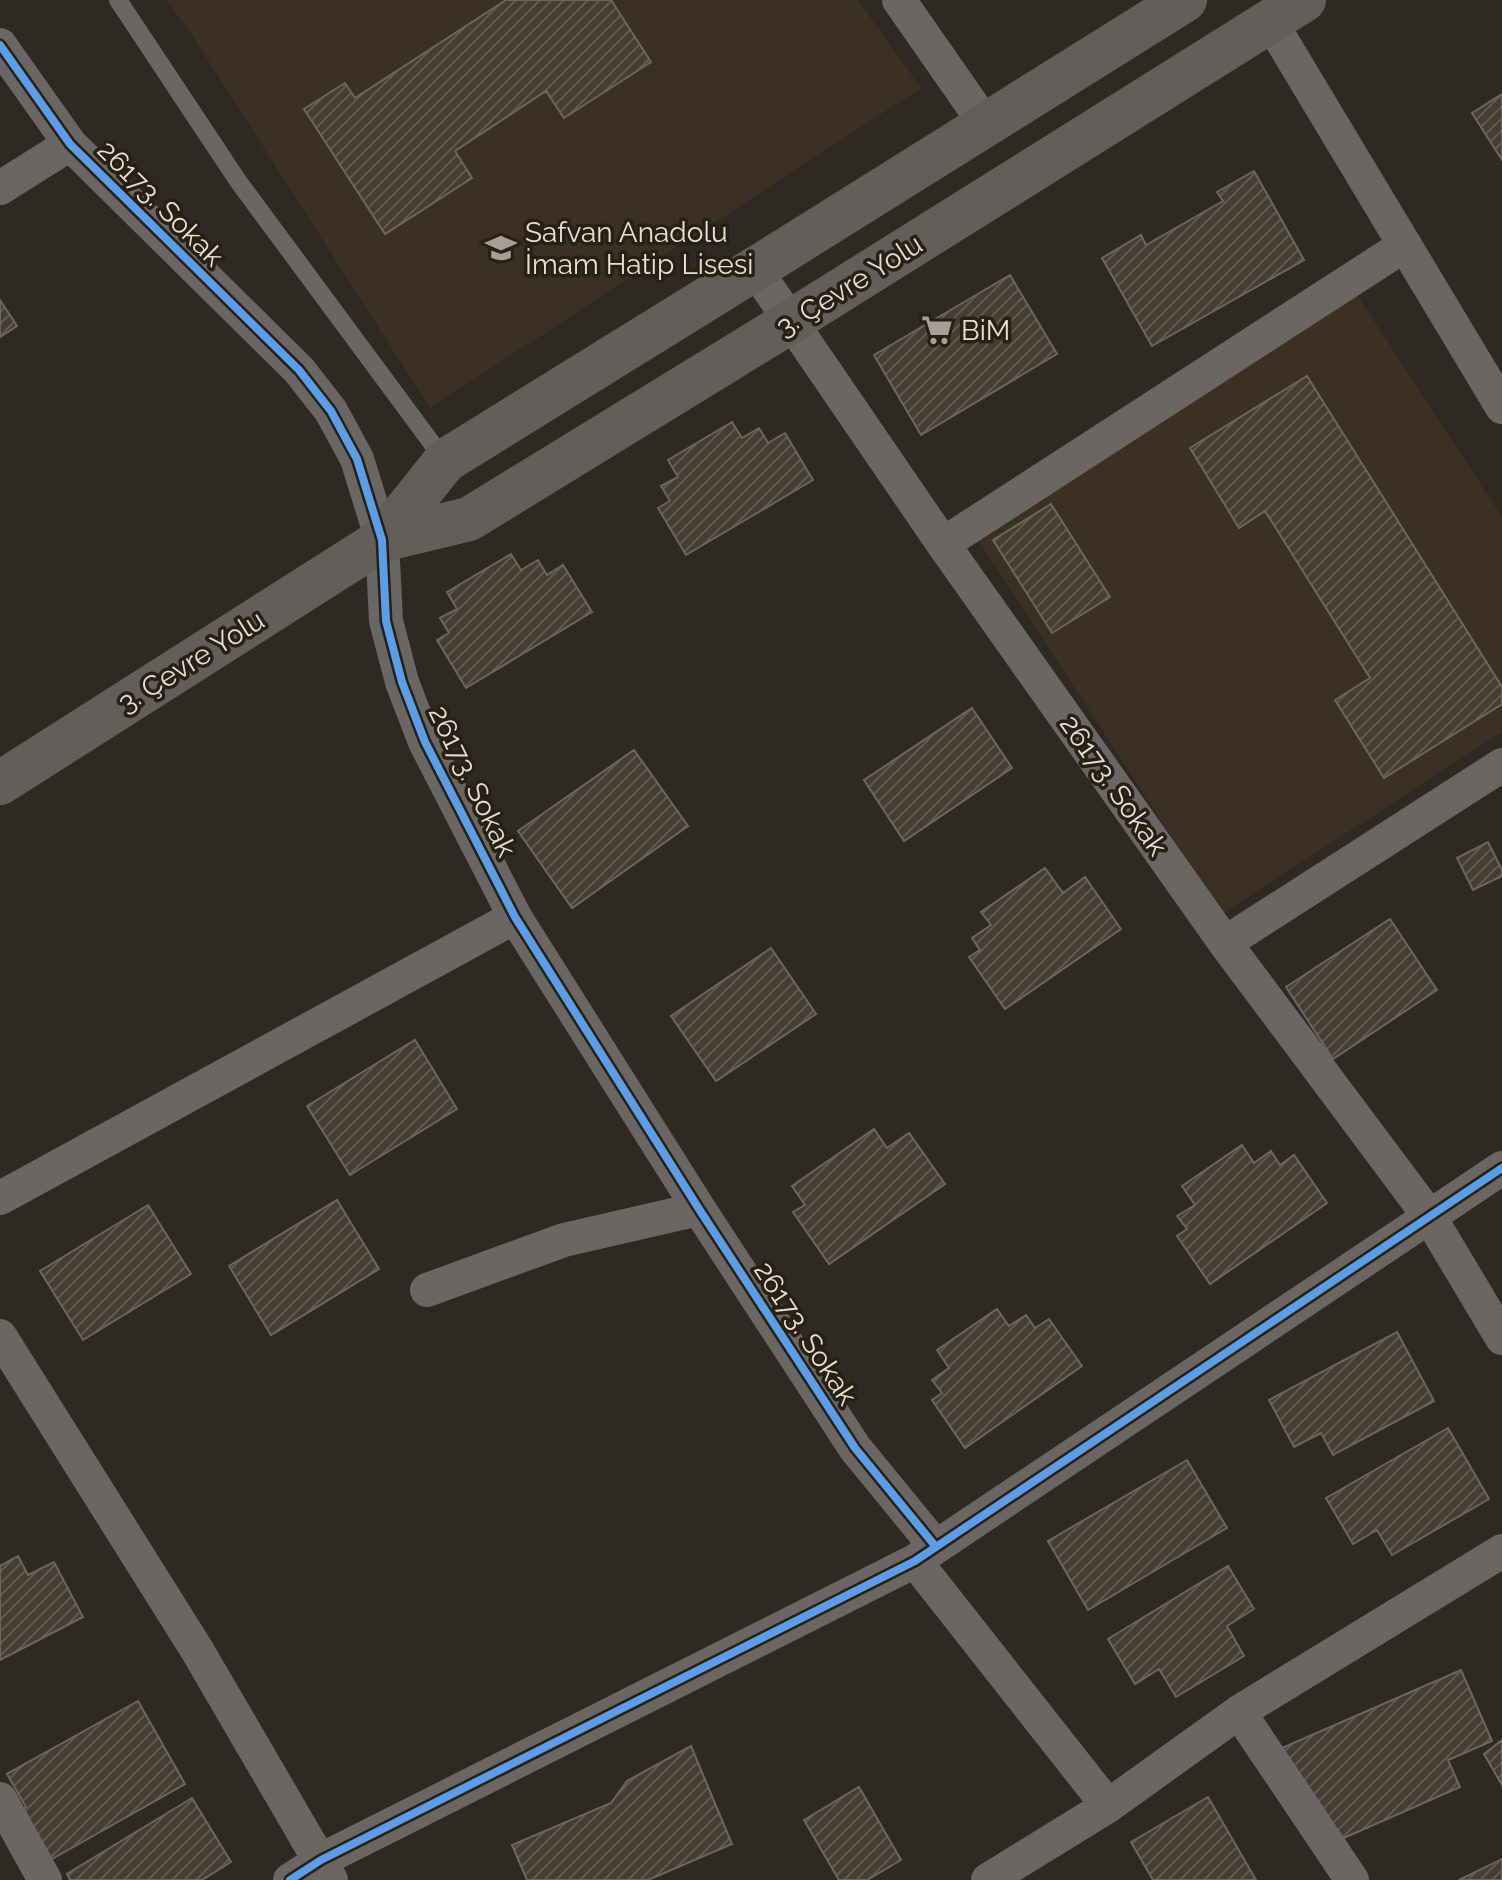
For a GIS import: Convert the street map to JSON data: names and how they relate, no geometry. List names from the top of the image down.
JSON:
{
  "streets": {
    "main road": ["3. Çevre Yolu"],
    "street": ["26173. Sokak"]
  },
  "crossings": [
    ["26173. Sokak", "3. Çevre Yolu"]
  ],
  "places": {
    "school or university": ["Safvan Anadolu İmam Hatip Lisesi"],
    "supermarket": ["BiM"]
  }
}
